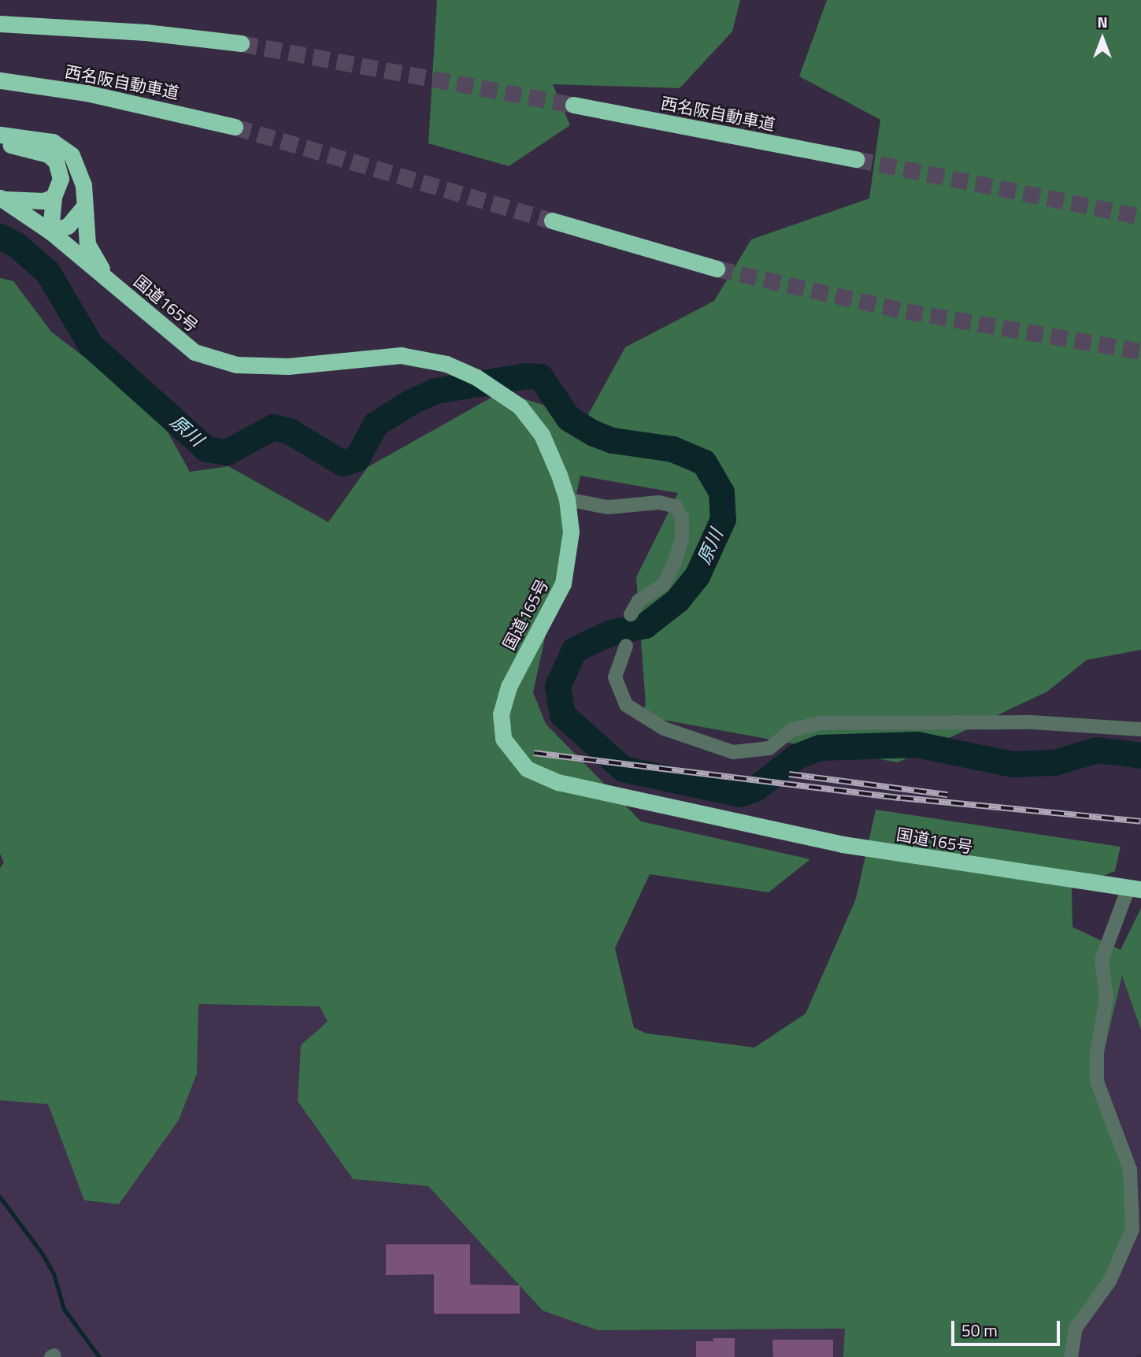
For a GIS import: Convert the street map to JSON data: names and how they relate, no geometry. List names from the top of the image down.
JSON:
{
  "streets": {
    "highway": ["西名阪自動車道", "国道165号"]
  },
  "water": ["原川"],
  "scale_bar": "50 m",
  "north": "top"
}
